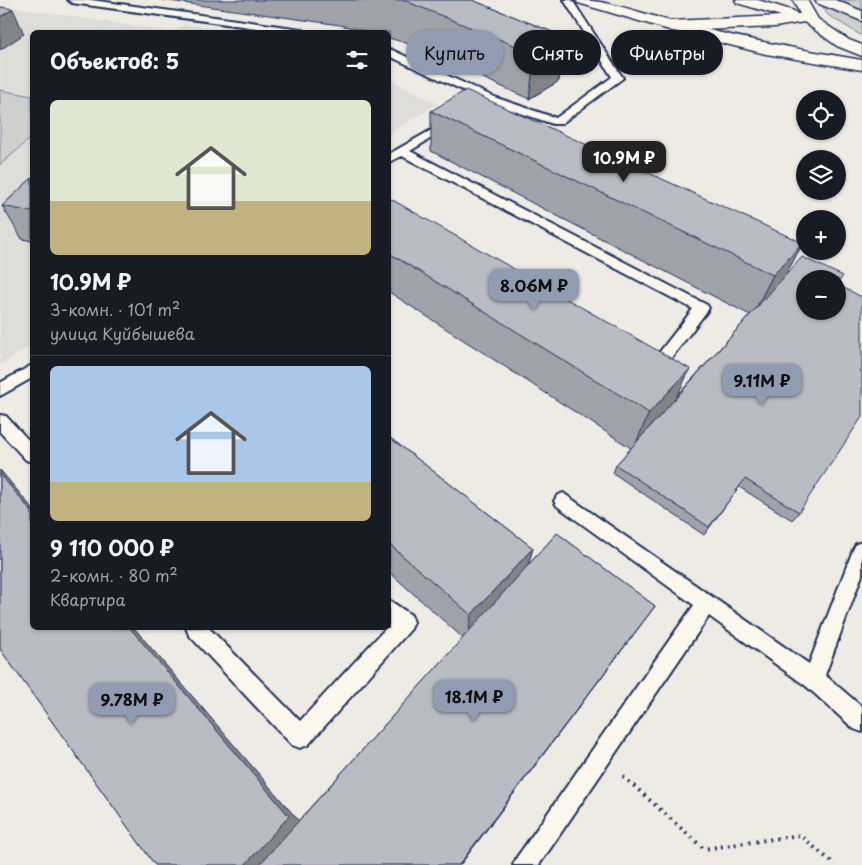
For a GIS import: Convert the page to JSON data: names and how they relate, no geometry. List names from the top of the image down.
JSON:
{
  "page": {
    "chip": ["Купить", "Снять", "Фильтры"],
    "heading": "Объектов: 5",
    "map_buttons": ["+", "−"],
    "list": [
      {
        "name": "10.9M ₽",
        "note": "3-комн. · 101 m² · улица Куйбышева"
      },
      {
        "name": "9 110 000 ₽",
        "note": "2-комн. · 80 m² · Квартира"
      }
    ],
    "price": [
      "10.9M ₽",
      "8.06M ₽",
      "9.11M ₽",
      "18.1M ₽",
      "9.78M ₽"
    ]
  }
}
